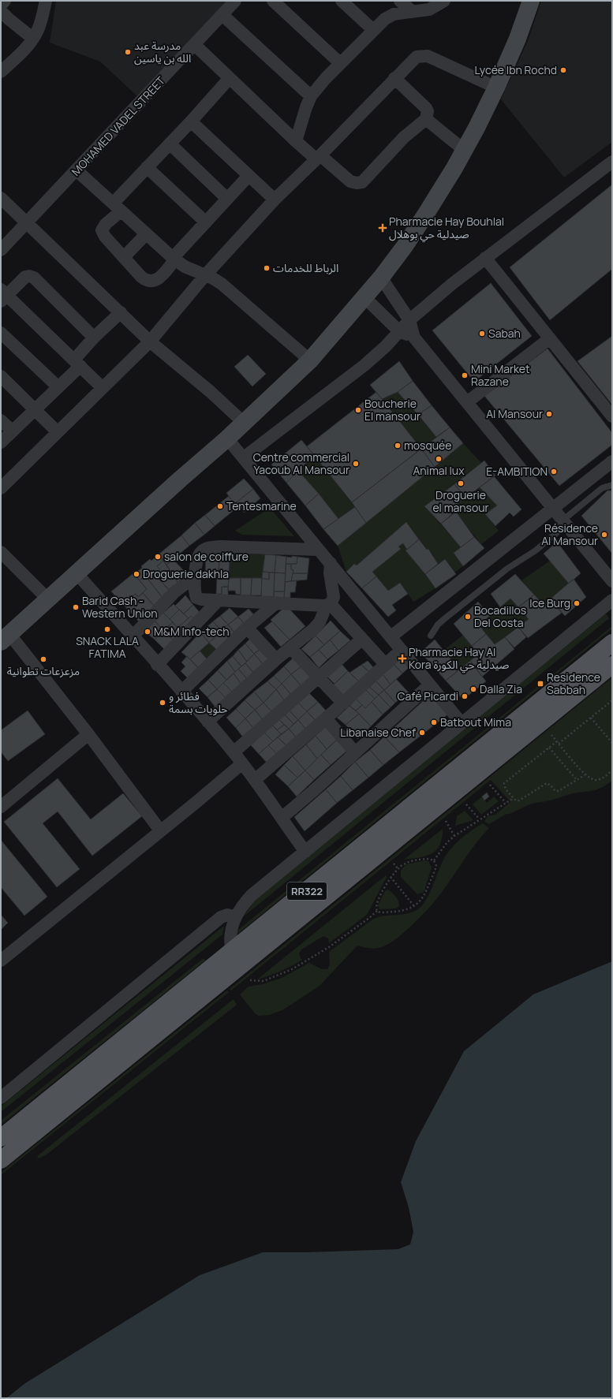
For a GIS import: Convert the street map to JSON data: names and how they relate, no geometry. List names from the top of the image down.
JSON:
{
  "streets": {
    "main road": ["RR322"],
    "street": ["MOHAMED VADEL STREET"]
  },
  "places": {
    "other": [
      "مدرسة عبد الله بن ياسين",
      "Lycée Ibn Rochd",
      "الرباط للخدمات",
      "Sabah",
      "Mini Market Razane",
      "Boucherie El mansour",
      "Al Mansour",
      "mosquée",
      "Animal lux",
      "Centre commercial Yacoub Al Mansour",
      "E-AMBITION",
      "Droguerie el mansour",
      "Tentesmarine",
      "Résidence Al Mansour",
      "salon de coiffure",
      "Droguerie dakhla",
      "Ice Burg",
      "Barid Cash - Western Union",
      "Bocadillos Del Costa",
      "SNACK LALA FATIMA",
      "M&M Info-tech",
      "مزعزعات تطوانية",
      "Dalla Zia",
      "Café Picardi",
      "فطائر و حلويات بسمة",
      "Batbout Mima",
      "Libanaise Chef"
    ],
    "health": ["Pharmacie Hay Bouhlal صيدلية حي بوهلال", "Pharmacie Hay Al Kora صيدلية حي الكورة"],
    "transit": ["Residence Sabbah"]
  }
}
